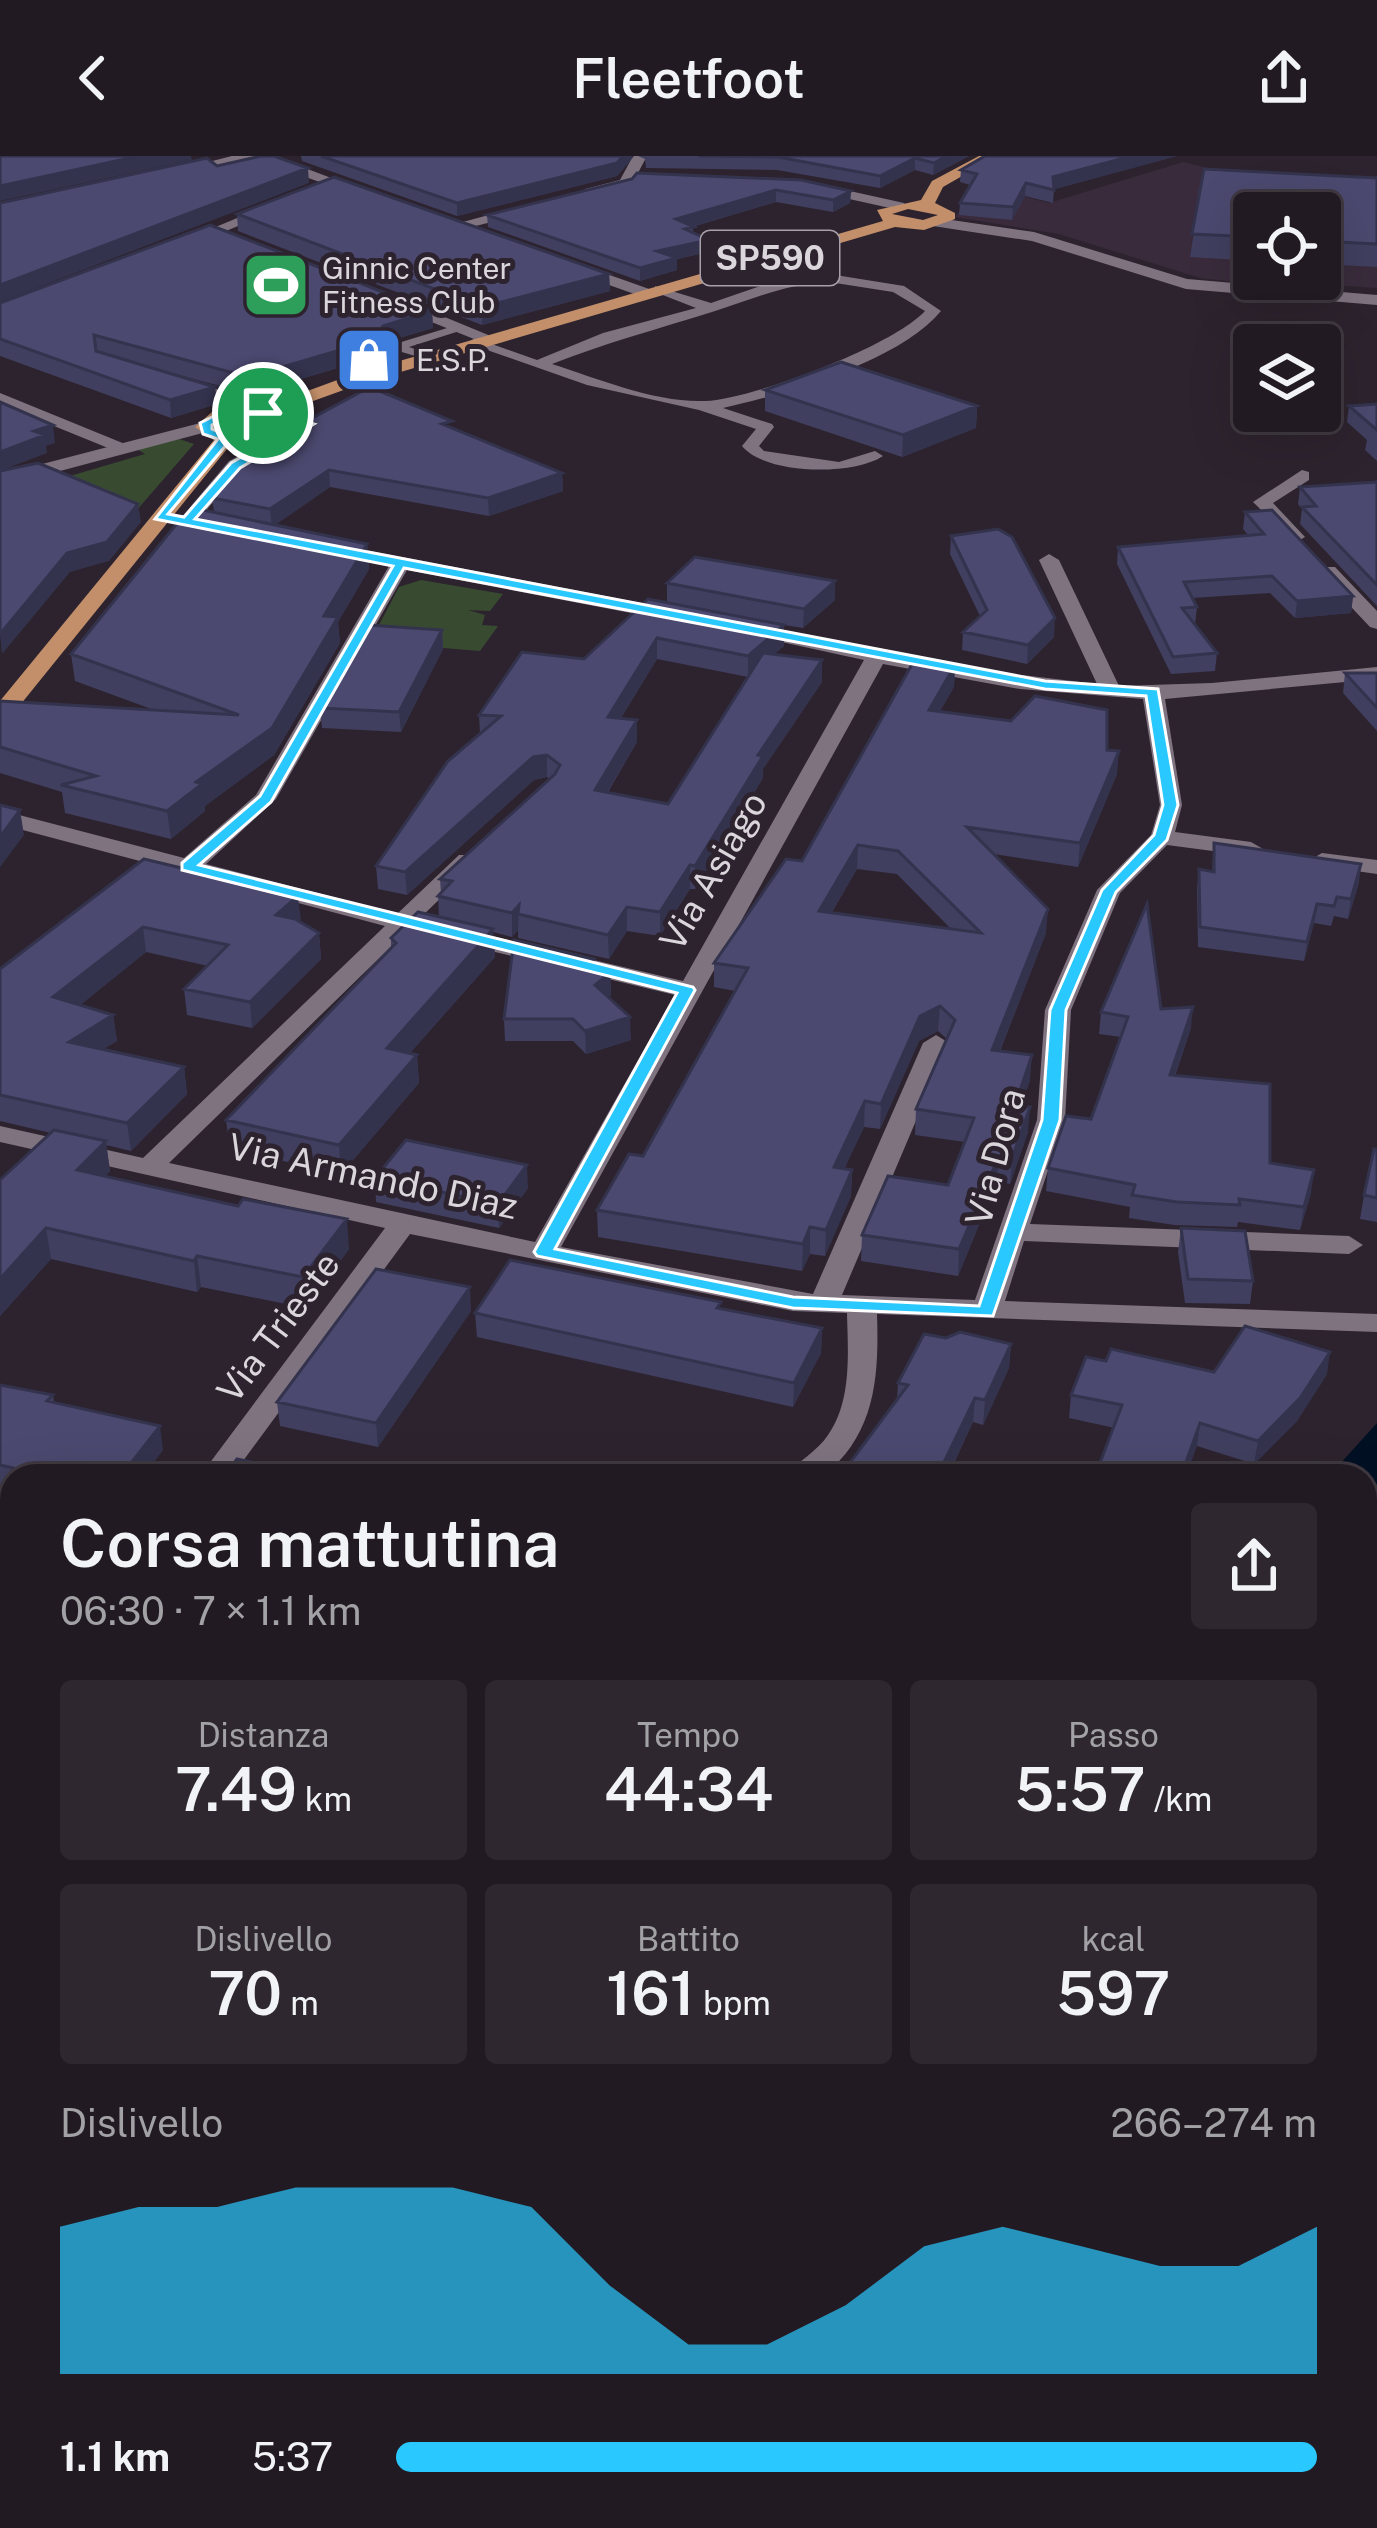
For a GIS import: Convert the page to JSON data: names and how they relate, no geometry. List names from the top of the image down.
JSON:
{
  "streets": {
    "main road": ["SP590"],
    "street": [
      "Via Asiago",
      "Via Dora",
      "Via Armando Diaz",
      "Via Trieste"
    ]
  },
  "crossings": [
    ["Via Asiago", "Via Armando Diaz"],
    ["Via Dora", "Via Armando Diaz"],
    ["Via Armando Diaz", "Via Trieste"]
  ],
  "places": {
    "sports": ["Ginnic Center Fitness Club"],
    "shop": ["E.S.P."]
  },
  "page": {
    "header": "Fleetfoot",
    "heading": ["Corsa mattutina", "06:30 · 7 × 1.1 km"],
    "stats": [
      ["Distanza", "7.49 km"],
      ["Tempo", "44:34"],
      ["Passo", "5:57 /km"],
      ["Dislivello", "70 m"],
      ["Battito", "161 bpm"],
      ["kcal", "597"]
    ],
    "chart": ["Dislivello", "266–274 m"],
    "list": [
      {
        "name": "1.1 km",
        "note": "5:37"
      }
    ]
  }
}
